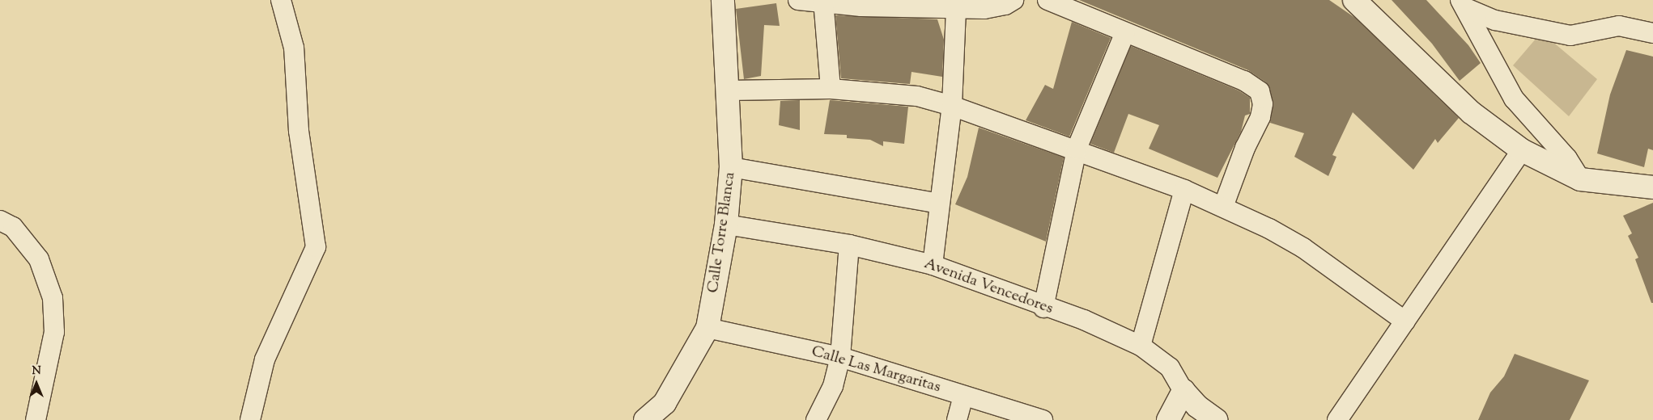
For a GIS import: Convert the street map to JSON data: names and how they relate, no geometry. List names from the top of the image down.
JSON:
{
  "streets": {
    "street": ["Calle Torre Blanca", "Avenida Vencedores", "Calle Las Margaritas"]
  },
  "crossings": [
    ["Calle Torre Blanca", "Avenida Vencedores"],
    ["Calle Torre Blanca", "Calle Las Margaritas"]
  ],
  "north": "top"
}
